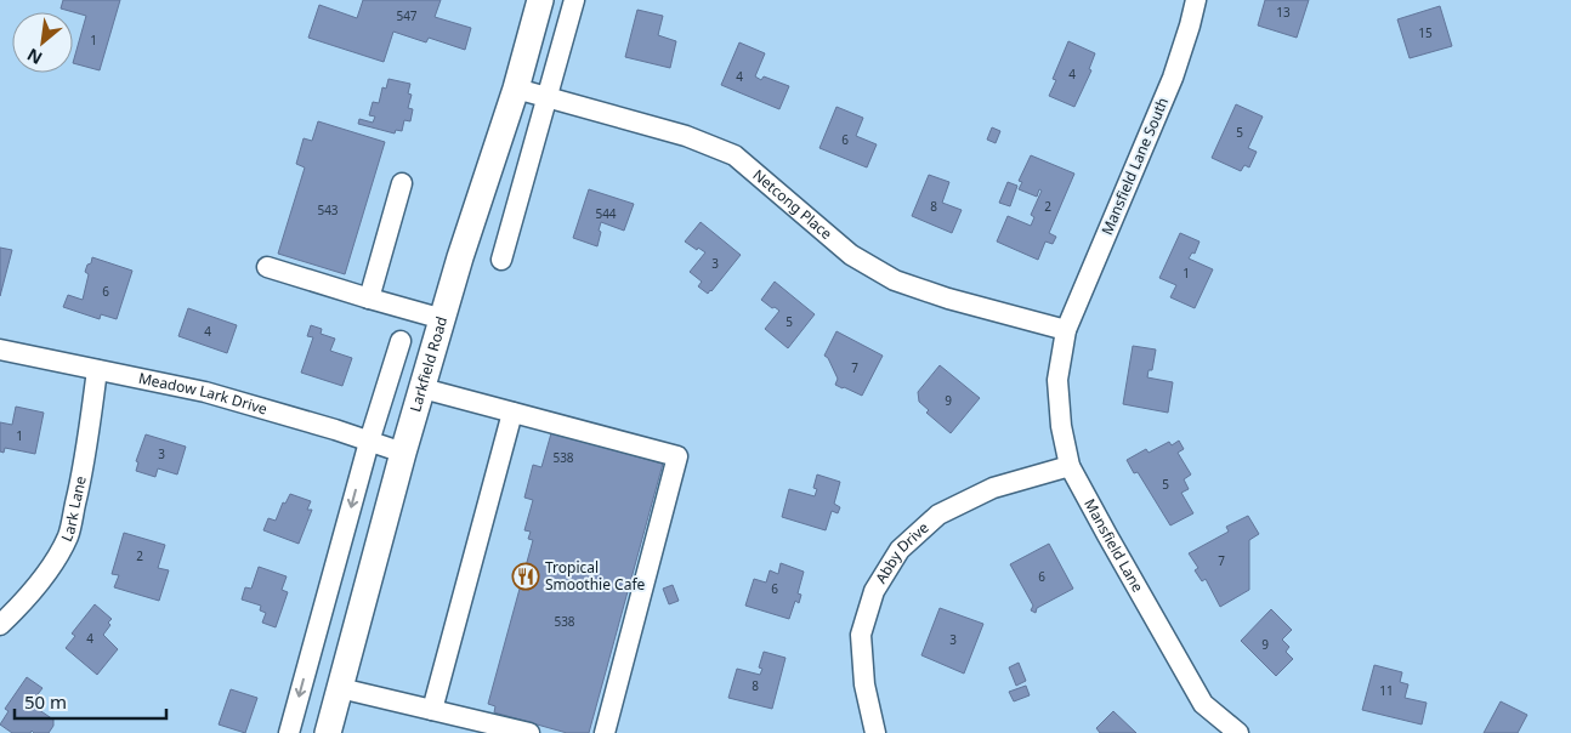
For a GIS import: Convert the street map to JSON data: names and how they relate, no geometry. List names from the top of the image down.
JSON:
{
  "streets": {
    "main road": ["Larkfield Road"],
    "street": [
      "Mansfield Lane South",
      "Netcong Place",
      "Meadow Lark Drive",
      "Lark Lane",
      "Mansfield Lane",
      "Abby Drive"
    ]
  },
  "crossings": [
    ["Mansfield Lane South", "Netcong Place"],
    ["Mansfield Lane South", "Mansfield Lane"],
    ["Netcong Place", "Larkfield Road"],
    ["Netcong Place", "Mansfield Lane"],
    ["Larkfield Road", "Meadow Lark Drive"],
    ["Meadow Lark Drive", "Lark Lane"],
    ["Mansfield Lane", "Abby Drive"]
  ],
  "places": {
    "restaurant": ["Tropical Smoothie Cafe"]
  },
  "house_numbers": [
    "13",
    "547",
    "15",
    "1",
    "4",
    "4",
    "5",
    "6",
    "8",
    "2",
    "543",
    "544",
    "3",
    "1",
    "6",
    "5",
    "4",
    "7",
    "9",
    "1",
    "3",
    "538",
    "5",
    "2",
    "7",
    "6",
    "6",
    "538",
    "4",
    "3",
    "9",
    "8",
    "11"
  ],
  "scale_bar": "50 m",
  "north": "bottom left"
}
